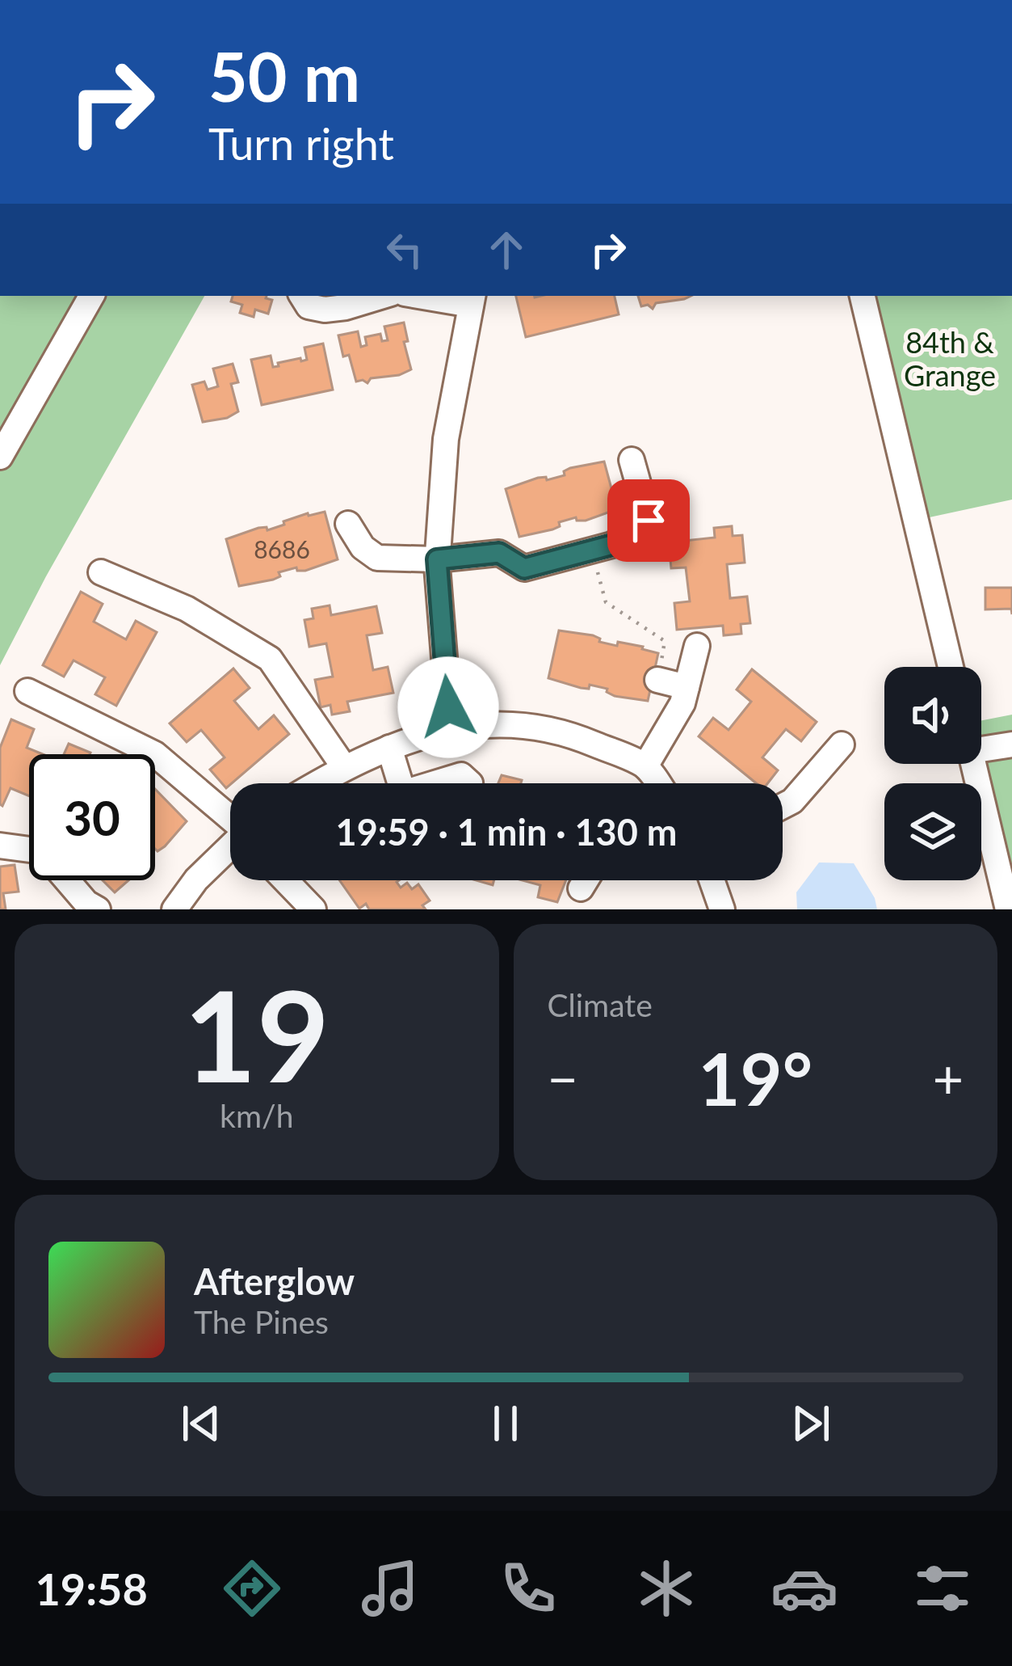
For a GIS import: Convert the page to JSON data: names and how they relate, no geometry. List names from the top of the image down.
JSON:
{
  "parks": ["84th & Grange"],
  "house_numbers": ["8686"],
  "page": {
    "turn": ["50 m", "Turn right"],
    "limit": "30",
    "trip": "19:59 · 1 min · 130 m",
    "tile": [
      ["19", "km/h"],
      "Climate"
    ],
    "heat": ["−", "19°", "+"],
    "song": ["Afterglow", "The Pines"],
    "tabs": "19:58"
  }
}
